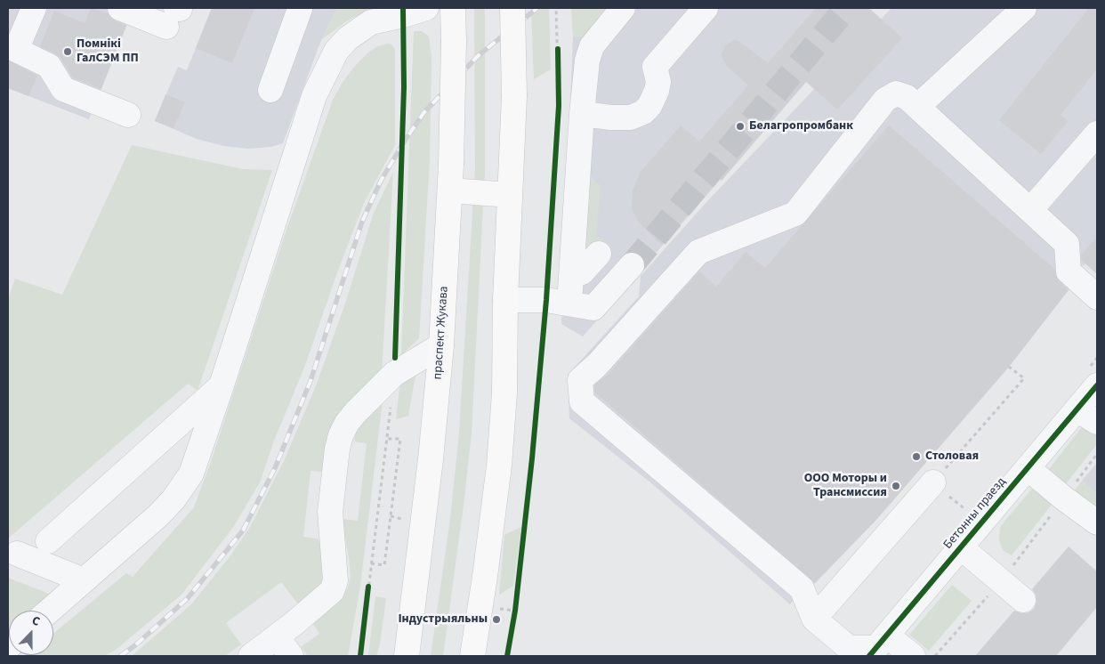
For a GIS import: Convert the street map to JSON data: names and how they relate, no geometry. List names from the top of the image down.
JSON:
{
  "streets": {
    "main road": ["праспект Жукава"],
    "street": ["Бетонны праезд"]
  },
  "places": [
    "Помнікі ГалСЭМ ПП",
    "Белагропромбанк",
    "Столовая",
    "ООО Моторы и Трансмиссия",
    "Індустрыяльны"
  ],
  "north": "top"
}
